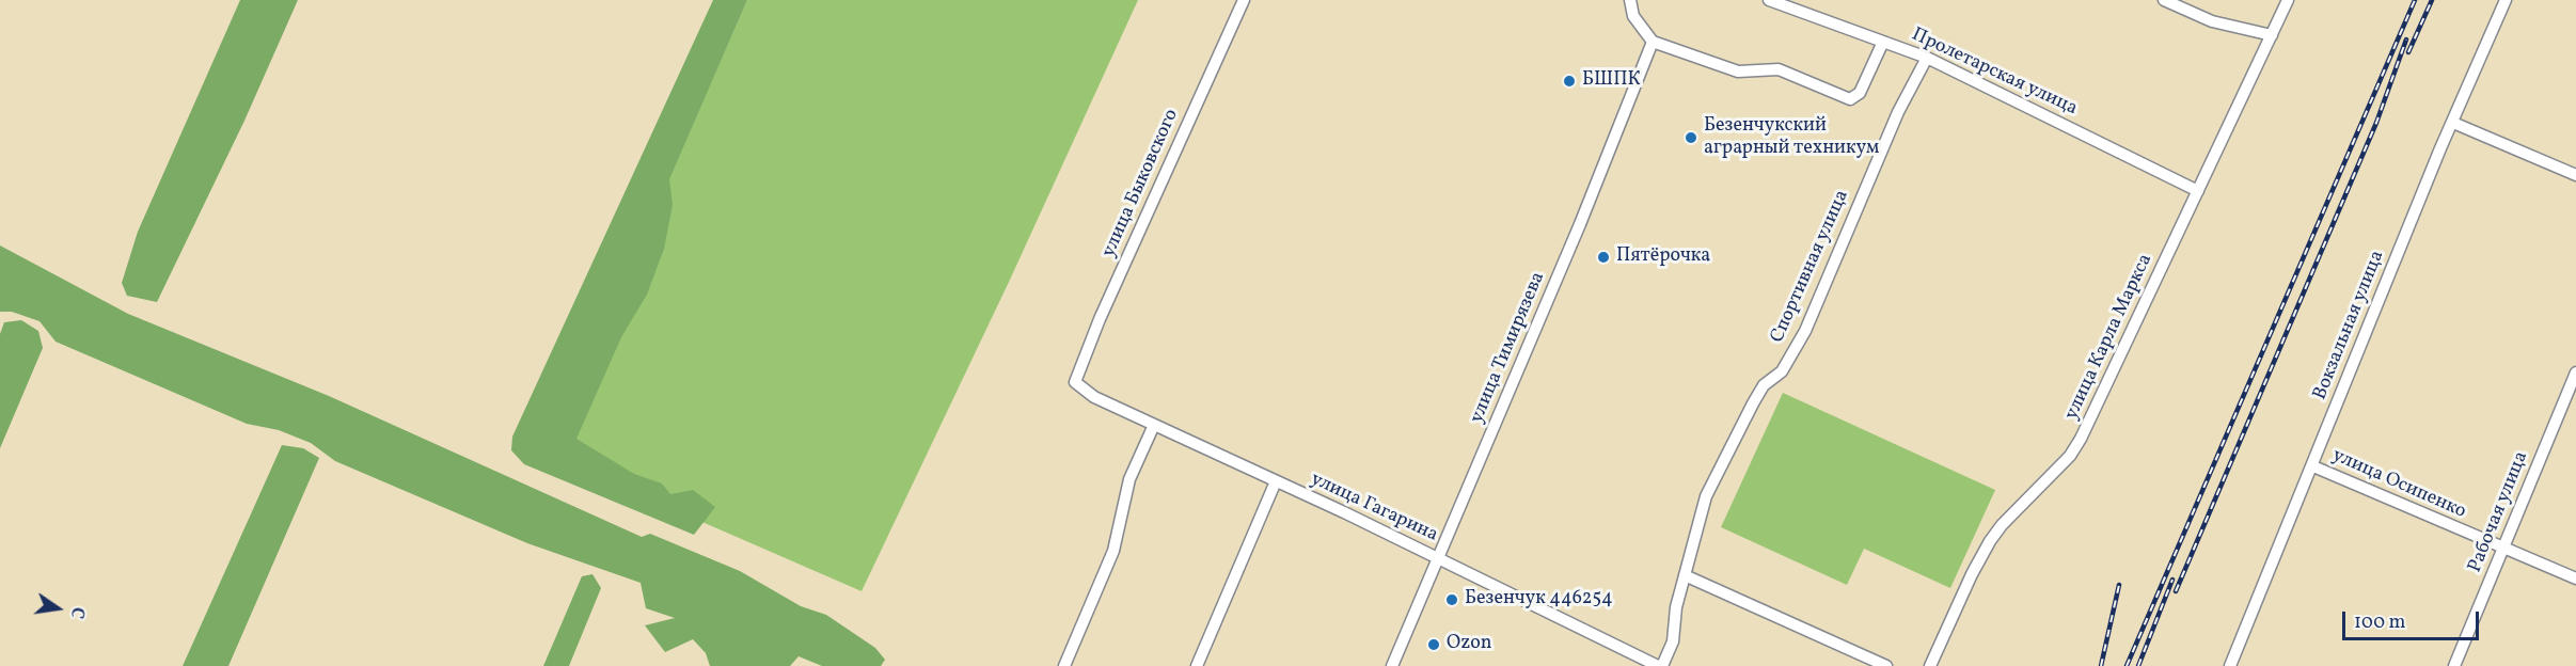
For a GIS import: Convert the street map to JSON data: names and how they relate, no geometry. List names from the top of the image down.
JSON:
{
  "streets": {
    "street": [
      "Пролетарская улица",
      "улица Быковского",
      "Спортивная улица",
      "Вокзальная улица",
      "улица Карла Маркса",
      "улица Тимирязева",
      "улица Осипенко",
      "улица Гагарина",
      "Рабочая улица"
    ]
  },
  "crossings": [
    ["Пролетарская улица", "Спортивная улица"],
    ["Пролетарская улица", "улица Карла Маркса"],
    ["улица Быковского", "улица Гагарина"],
    ["Спортивная улица", "улица Гагарина"],
    ["Вокзальная улица", "улица Осипенко"],
    ["улица Тимирязева", "улица Гагарина"],
    ["улица Осипенко", "Рабочая улица"]
  ],
  "places": [
    "БШПК",
    "Безенчукский аграрный техникум",
    "Пятёрочка",
    "Безенчук 446254",
    "Ozon"
  ],
  "scale_bar": "100 m",
  "north": "right"
}
